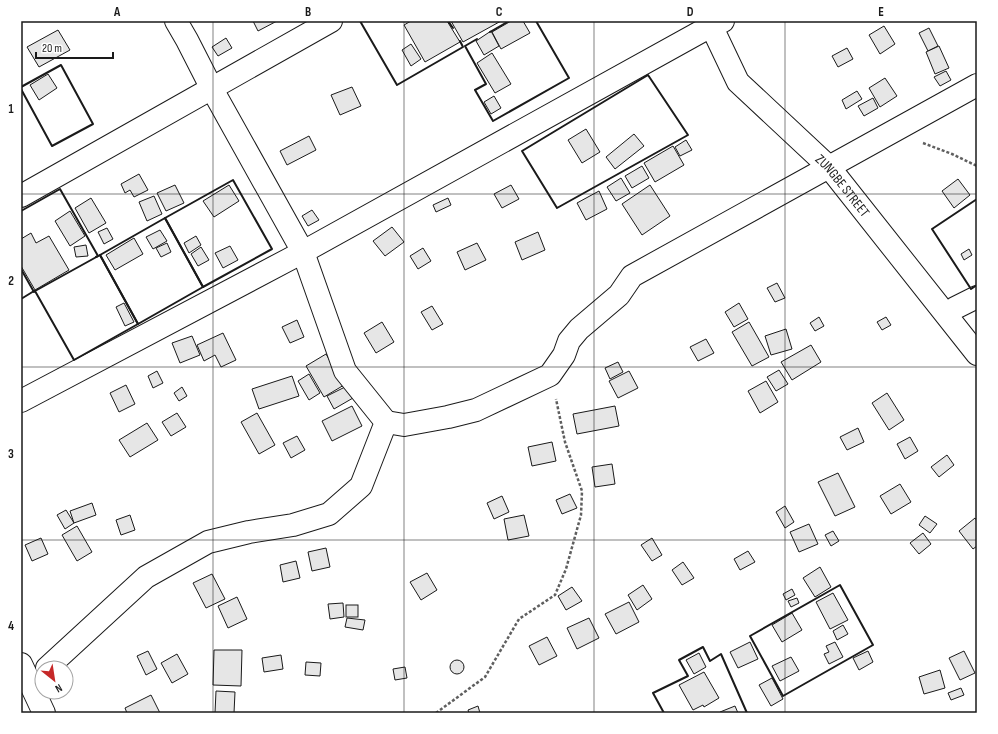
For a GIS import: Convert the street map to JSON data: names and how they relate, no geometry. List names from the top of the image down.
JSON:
{
  "streets": {
    "street": ["ZUNGBE STREET"]
  },
  "scale_bar": "20 m",
  "north": "bottom right",
  "grid": {
    "columns": [
      "A",
      "B",
      "C",
      "D",
      "E"
    ],
    "rows": [
      "1",
      "2",
      "3",
      "4"
    ]
  }
}
